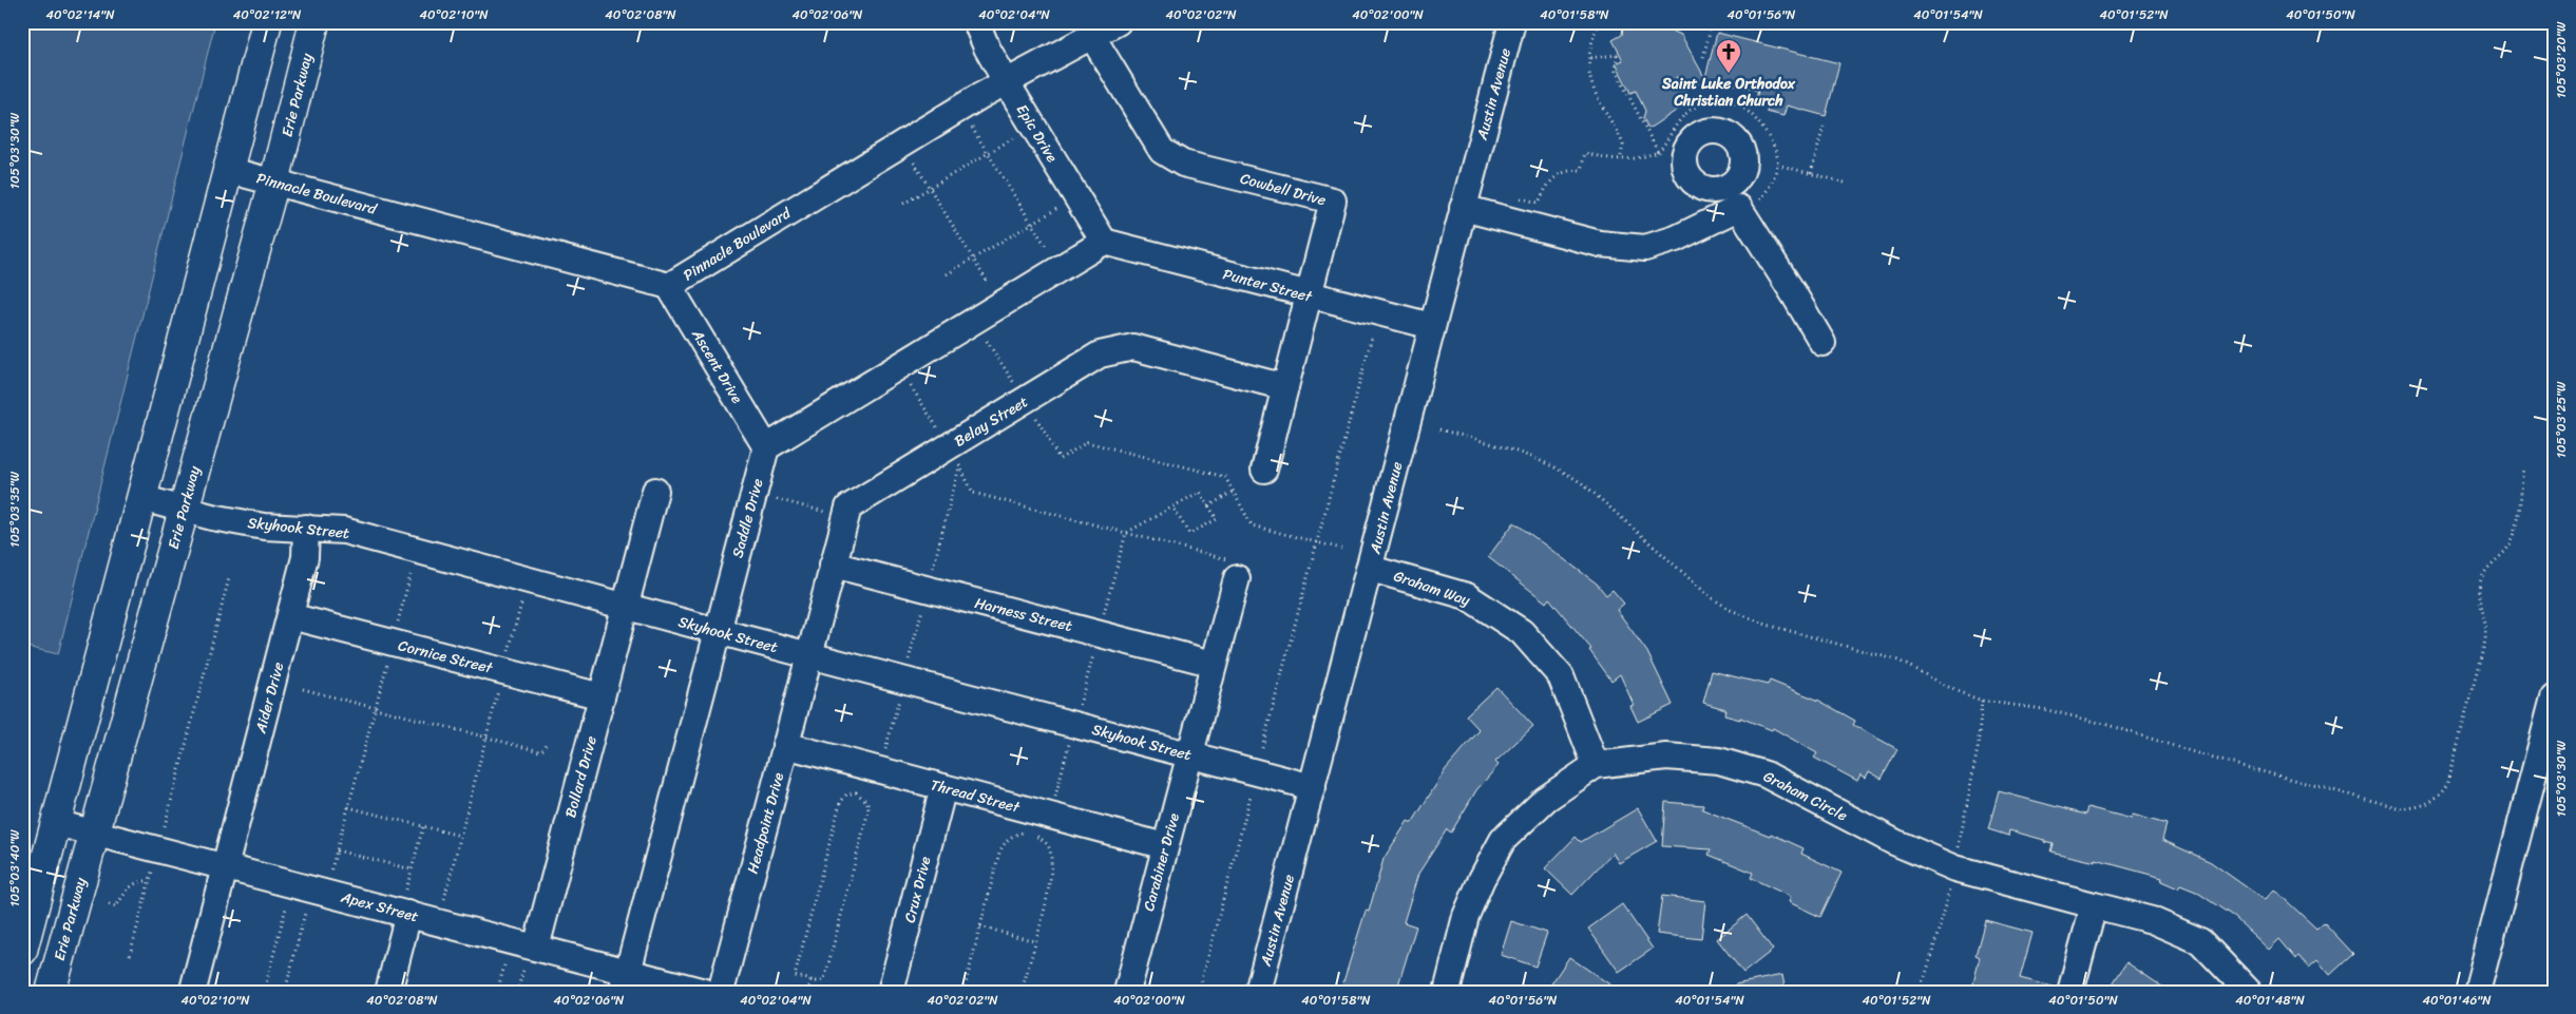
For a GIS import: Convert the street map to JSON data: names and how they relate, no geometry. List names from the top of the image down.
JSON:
{
  "streets": {
    "main road": ["Erie Parkway"],
    "street": [
      "Austin Avenue",
      "Epic Drive",
      "Cowbell Drive",
      "Pinnacle Boulevard",
      "Punter Street",
      "Ascent Drive",
      "Belay Street",
      "Saddle Drive",
      "Skyhook Street",
      "Graham Way",
      "Harness Street",
      "Cornice Street",
      "Aider Drive",
      "Bollard Drive",
      "Thread Street",
      "Graham Circle",
      "Headpoint Drive",
      "Carabiner Drive",
      "Crux Drive",
      "Apex Street"
    ]
  },
  "crossings": [
    ["Austin Avenue", "Punter Street"],
    ["Austin Avenue", "Skyhook Street"],
    ["Austin Avenue", "Graham Way"],
    ["Erie Parkway", "Pinnacle Boulevard"],
    ["Erie Parkway", "Skyhook Street"],
    ["Erie Parkway", "Apex Street"],
    ["Epic Drive", "Pinnacle Boulevard"],
    ["Epic Drive", "Punter Street"],
    ["Cowbell Drive", "Pinnacle Boulevard"],
    ["Cowbell Drive", "Punter Street"],
    ["Cowbell Drive", "Belay Street"],
    ["Pinnacle Boulevard", "Ascent Drive"],
    ["Ascent Drive", "Saddle Drive"],
    ["Belay Street", "Skyhook Street"],
    ["Belay Street", "Harness Street"],
    ["Belay Street", "Headpoint Drive"],
    ["Saddle Drive", "Skyhook Street"],
    ["Saddle Drive", "Apex Street"],
    ["Skyhook Street", "Aider Drive"],
    ["Skyhook Street", "Bollard Drive"],
    ["Skyhook Street", "Headpoint Drive"],
    ["Skyhook Street", "Carabiner Drive"],
    ["Graham Way", "Graham Circle"],
    ["Harness Street", "Carabiner Drive"],
    ["Cornice Street", "Aider Drive"],
    ["Cornice Street", "Bollard Drive"],
    ["Aider Drive", "Apex Street"],
    ["Bollard Drive", "Apex Street"],
    ["Thread Street", "Headpoint Drive"],
    ["Thread Street", "Carabiner Drive"],
    ["Thread Street", "Crux Drive"]
  ],
  "places": {
    "church": ["Saint Luke Orthodox Christian Church"]
  },
  "coordinates": [
    "40°02'14\"N",
    "40°02'12\"N",
    "40°02'10\"N",
    "40°02'08\"N",
    "40°02'06\"N",
    "40°02'04\"N",
    "40°02'02\"N",
    "40°02'00\"N",
    "40°01'58\"N",
    "40°01'56\"N",
    "40°01'54\"N",
    "40°01'52\"N",
    "40°01'50\"N",
    "105°03'20\"W",
    "105°03'30\"W",
    "105°03'25\"W",
    "105°03'35\"W",
    "105°03'40\"W",
    "40°01'48\"N",
    "40°01'46\"N"
  ]
}
